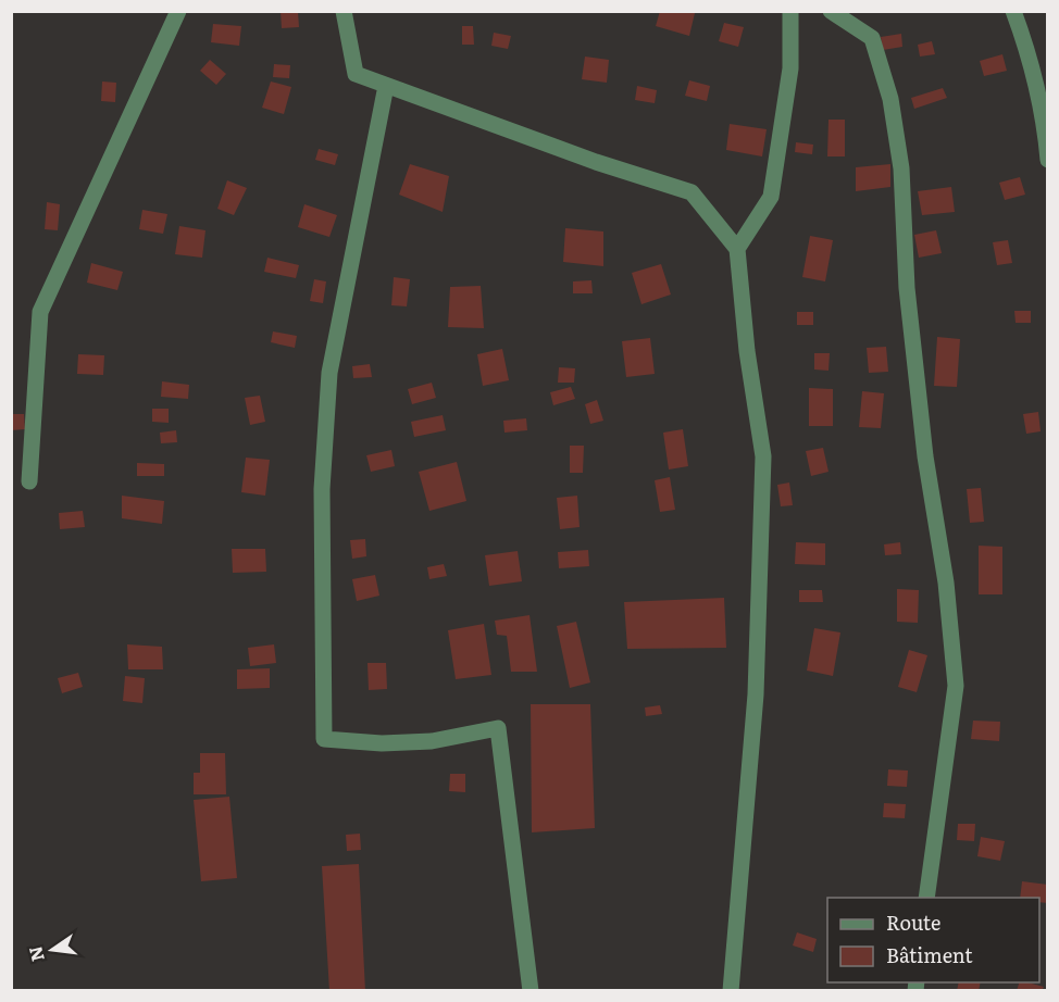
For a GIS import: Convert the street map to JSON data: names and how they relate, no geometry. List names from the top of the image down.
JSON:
{
  "legend": ["Route", "Bâtiment"],
  "north": "left"
}
